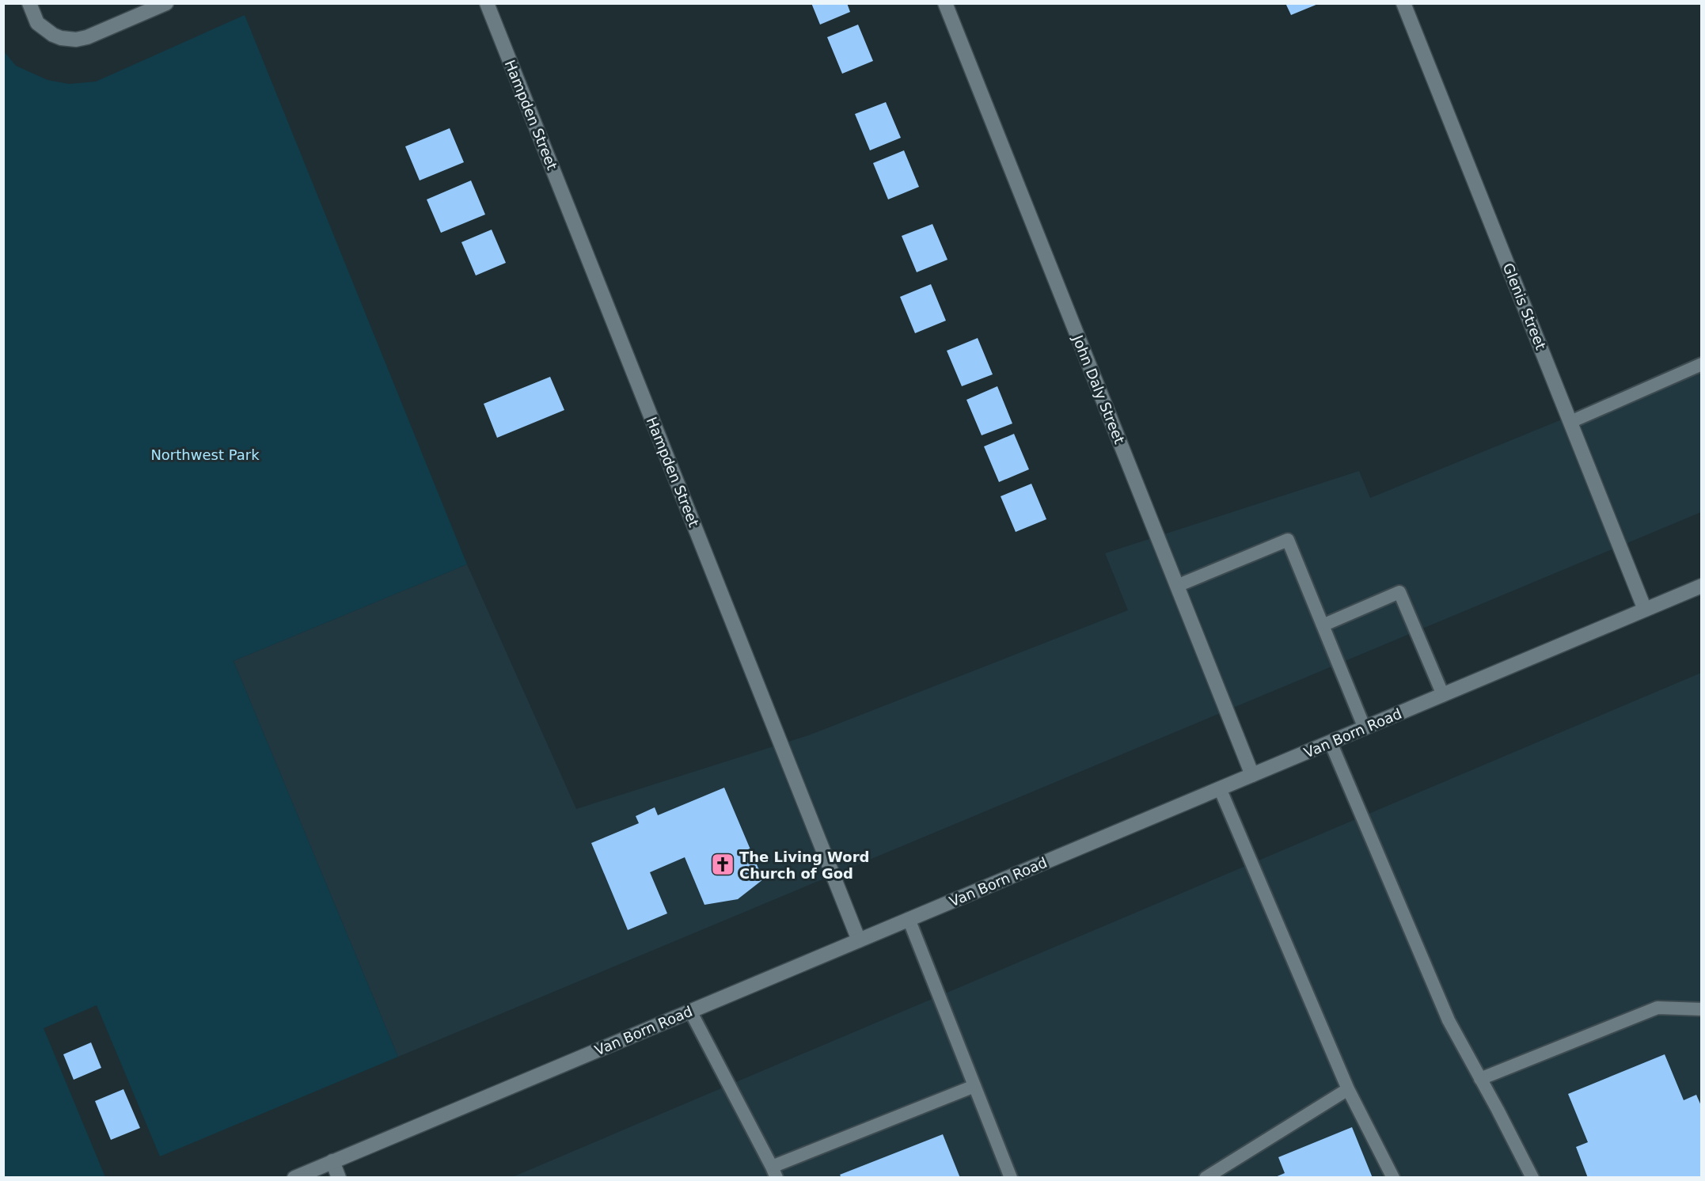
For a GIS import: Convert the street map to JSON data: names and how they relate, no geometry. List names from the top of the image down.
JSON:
{
  "streets": {
    "street": [
      "Hampden Street",
      "Glenis Street",
      "John Daly Street",
      "Van Born Road"
    ]
  },
  "crossings": [
    ["Hampden Street", "Van Born Road"],
    ["Glenis Street", "Van Born Road"],
    ["John Daly Street", "Van Born Road"]
  ],
  "parks": ["Northwest Park"],
  "places": {
    "church": ["The Living Word Church of God"]
  }
}
